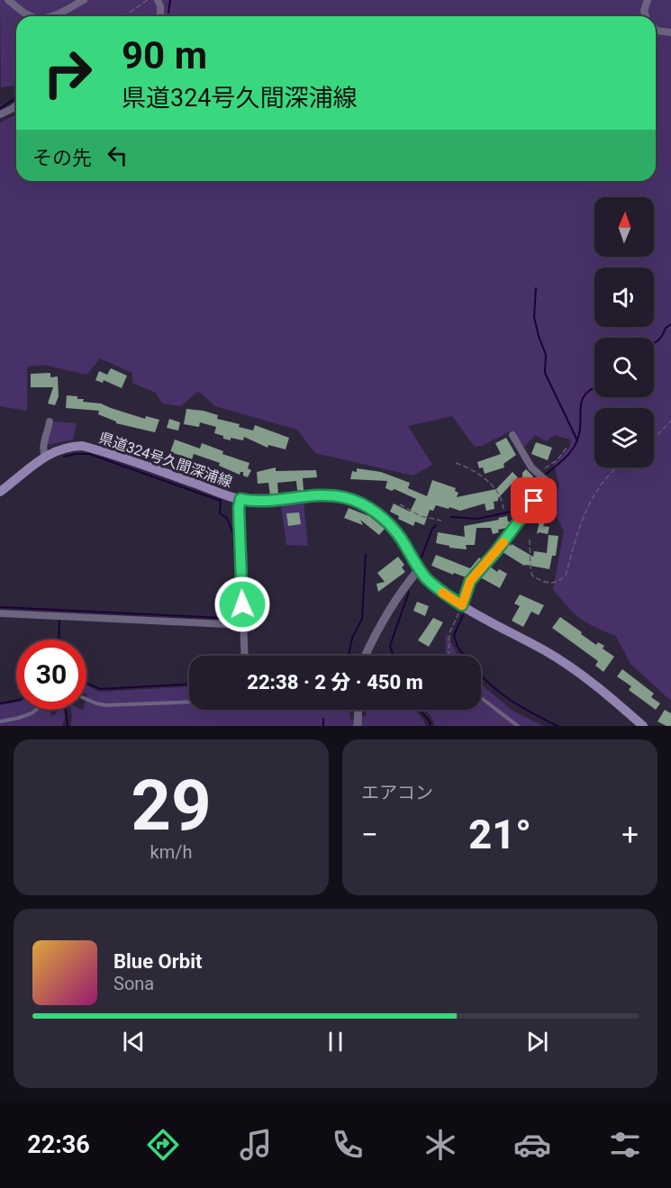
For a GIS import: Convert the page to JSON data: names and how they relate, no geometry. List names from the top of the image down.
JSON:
{
  "streets": {
    "main road": ["県道324号久間深浦線"]
  },
  "north": "top",
  "page": {
    "turn": ["90 m", "県道324号久間深浦線"],
    "then": "その先",
    "limit": "30",
    "trip": "22:38 · 2 分 · 450 m",
    "tile": [
      ["29", "km/h"],
      "エアコン"
    ],
    "heat": ["−", "21°", "+"],
    "song": ["Blue Orbit", "Sona"],
    "tabs": "22:36"
  }
}
